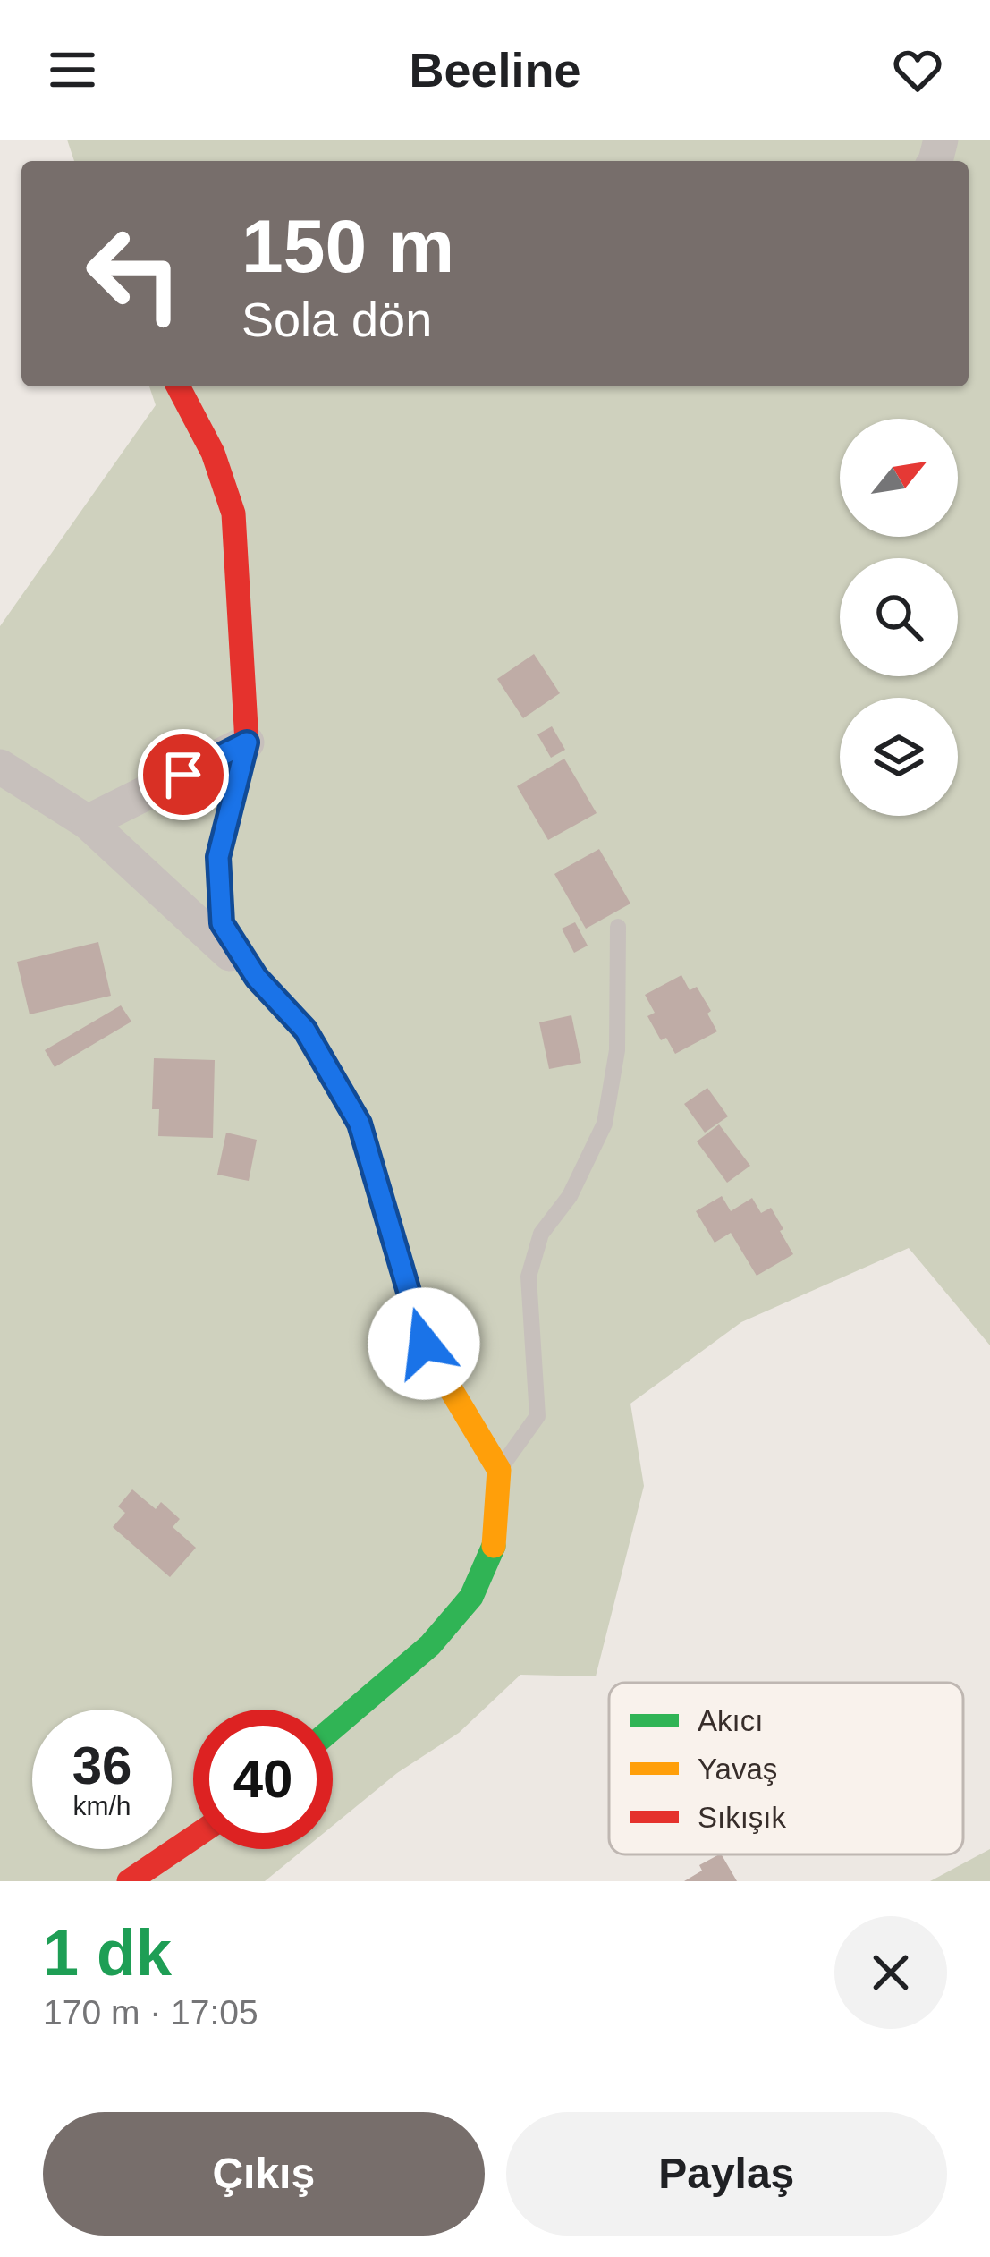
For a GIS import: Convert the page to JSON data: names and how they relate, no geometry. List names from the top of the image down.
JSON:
{
  "legend": ["Akıcı", "Yavaş", "Sıkışık"],
  "north": "top right",
  "page": {
    "header": "Beeline",
    "turn": ["150 m", "Sola dön"],
    "speed": "36 km/h",
    "limit": "40",
    "heading": ["1 dk", "170 m · 17:05"],
    "buttons": ["Çıkış", "Paylaş"]
  }
}
